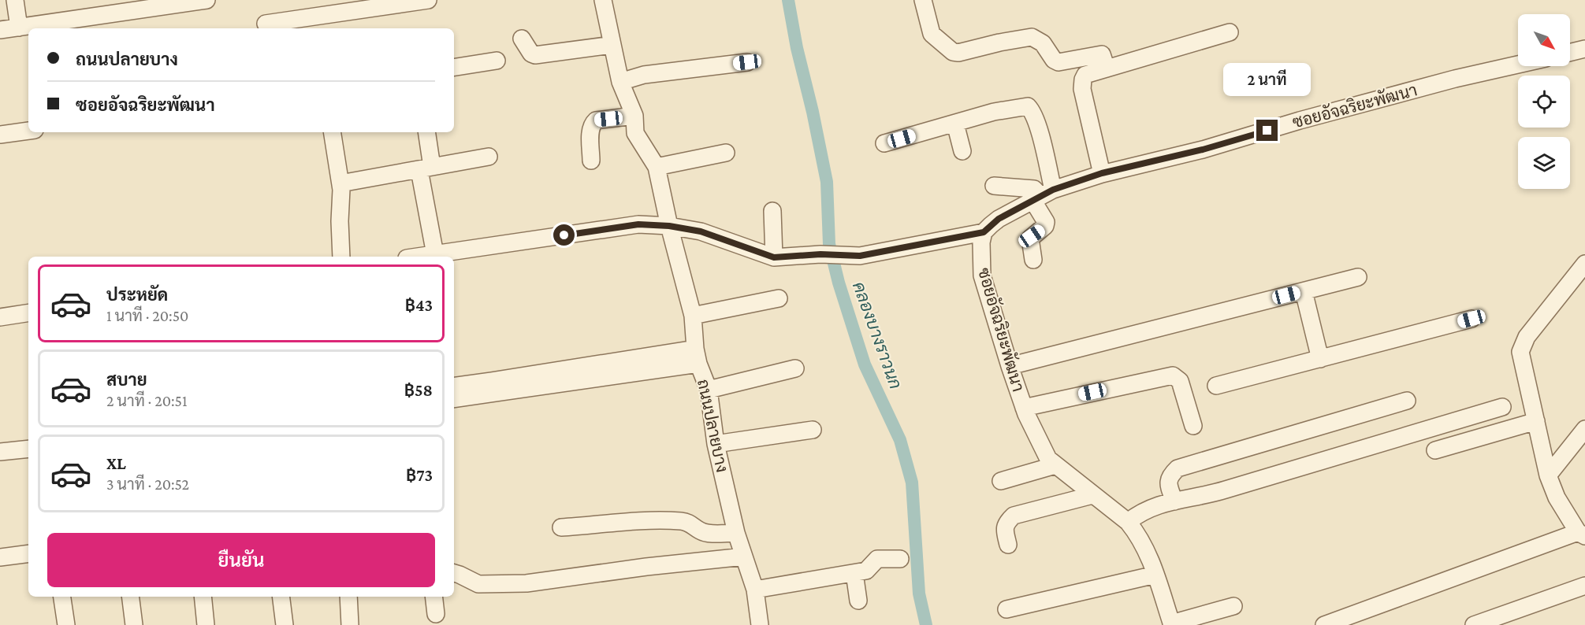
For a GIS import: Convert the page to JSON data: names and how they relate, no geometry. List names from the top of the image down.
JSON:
{
  "streets": {
    "street": ["ซอยอัจฉริยะพัฒนา", "ถนนปลายบาง"]
  },
  "water": ["คลองบางราวนก"],
  "north": "bottom right",
  "page": {
    "banner": ["ถนนปลายบาง", "ซอยอัจฉริยะพัฒนา"],
    "bubble": "2 นาที",
    "list": [
      {
        "name": "ประหยัด",
        "note": "1 นาที · 20:50",
        "value": "฿43"
      },
      {
        "name": "สบาย",
        "note": "2 นาที · 20:51",
        "value": "฿58"
      },
      {
        "name": "XL",
        "note": "3 นาที · 20:52",
        "value": "฿73"
      }
    ],
    "buttons": "ยืนยัน"
  }
}
